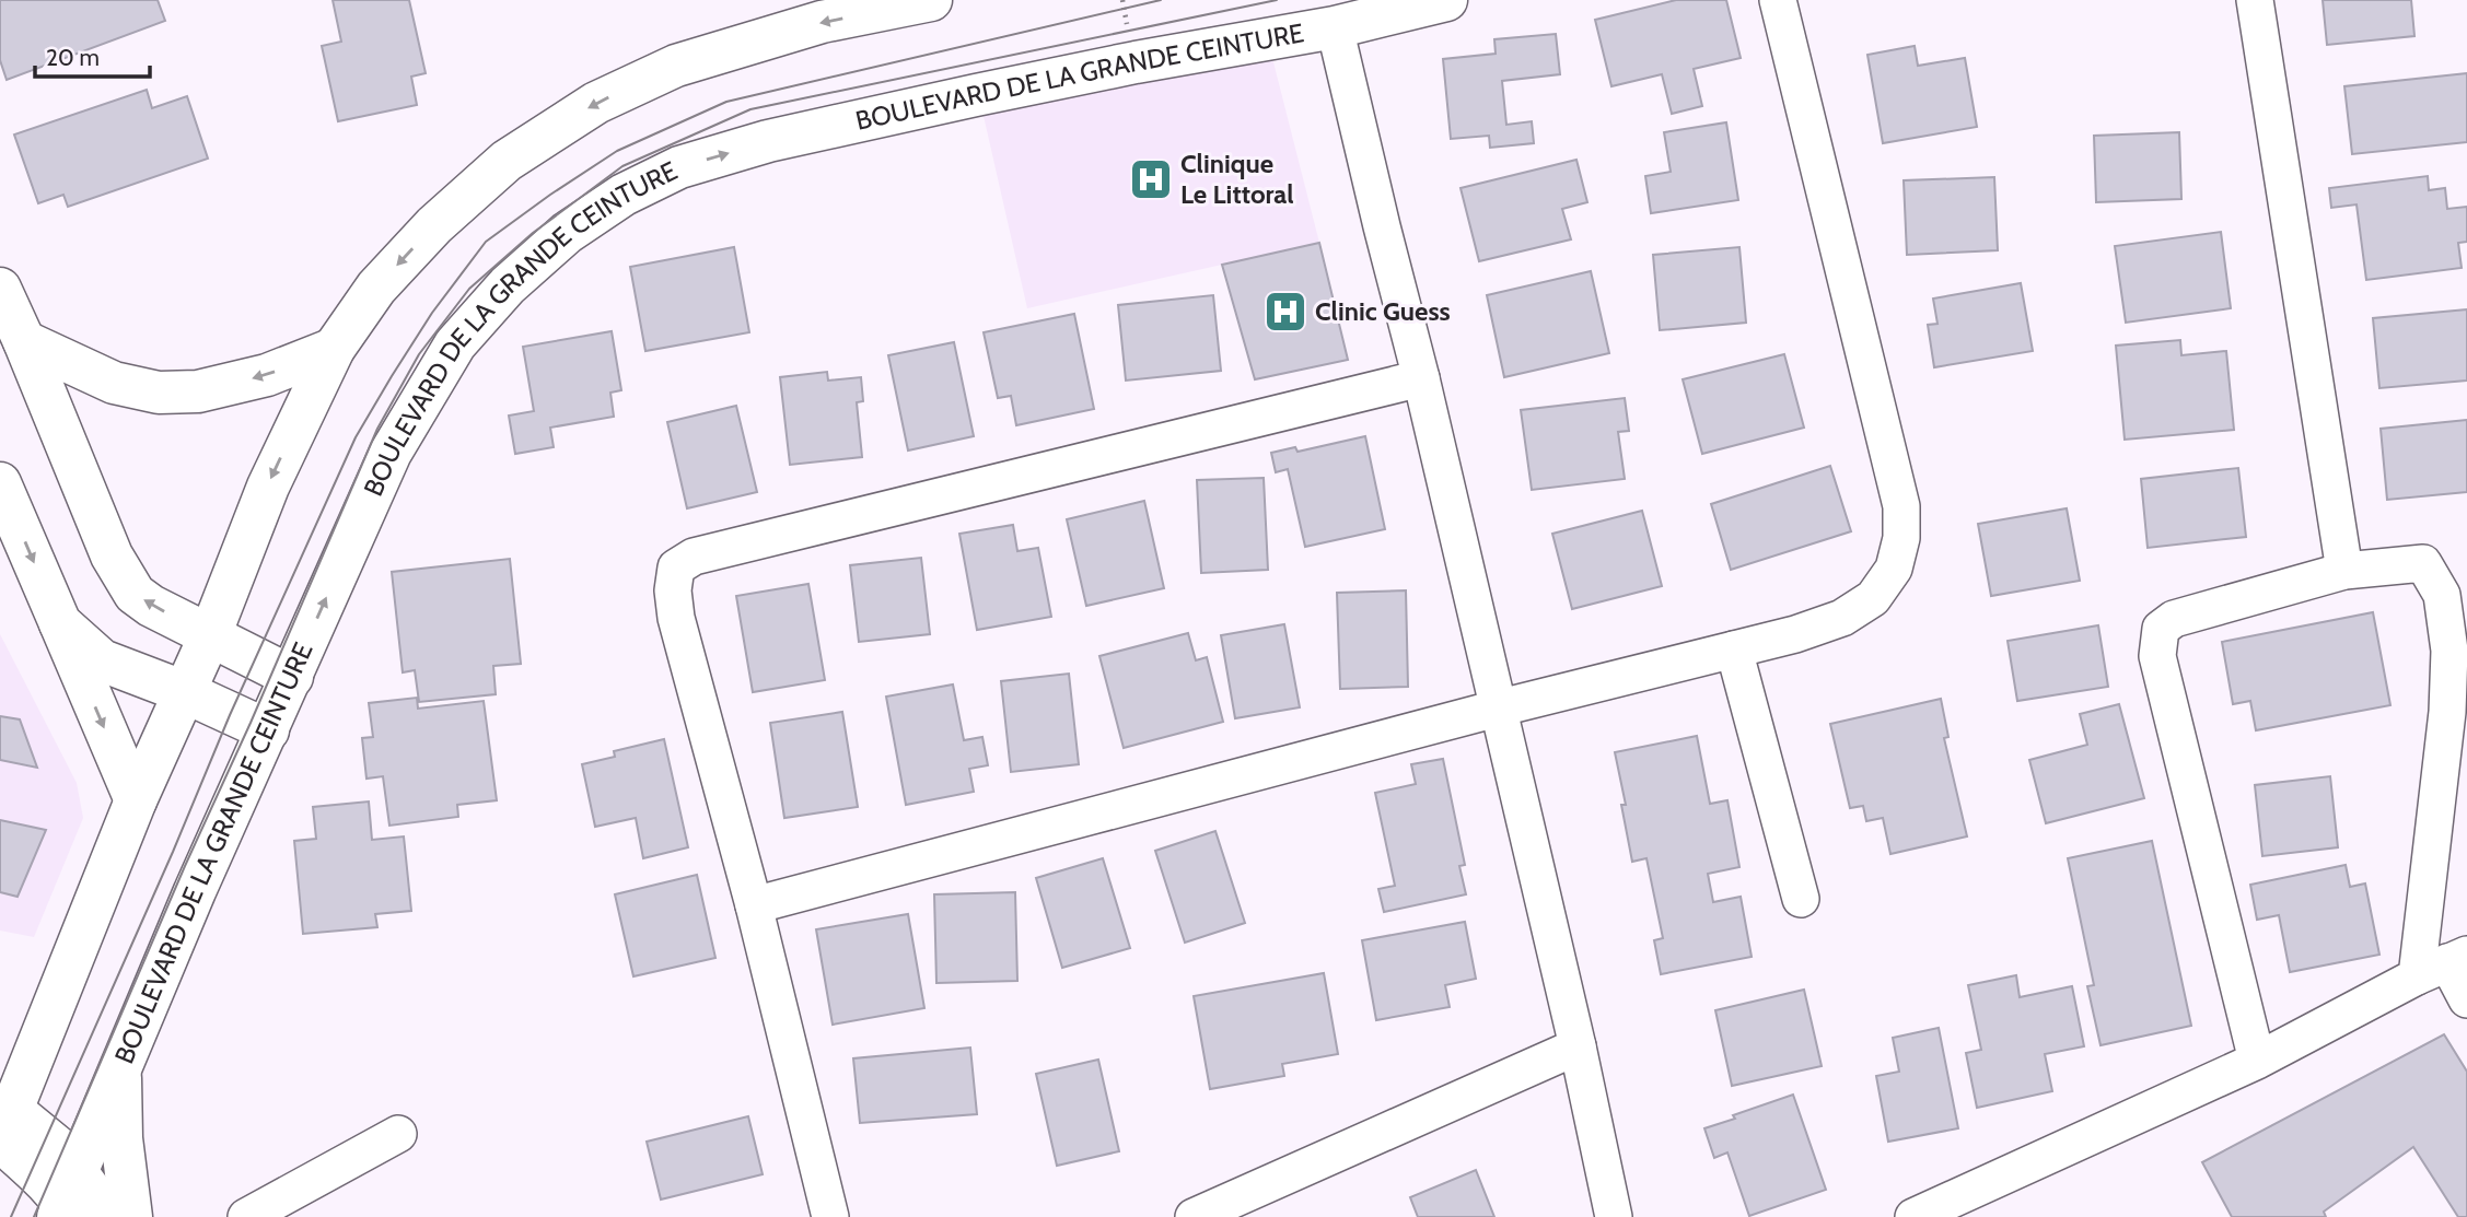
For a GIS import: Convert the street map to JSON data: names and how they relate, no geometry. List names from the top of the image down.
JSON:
{
  "streets": {
    "main road": ["BOULEVARD DE LA GRANDE CEINTURE"]
  },
  "places": {
    "hospital": ["Clinique Le Littoral", "Clinic Guess"]
  },
  "scale_bar": "20 m"
}
